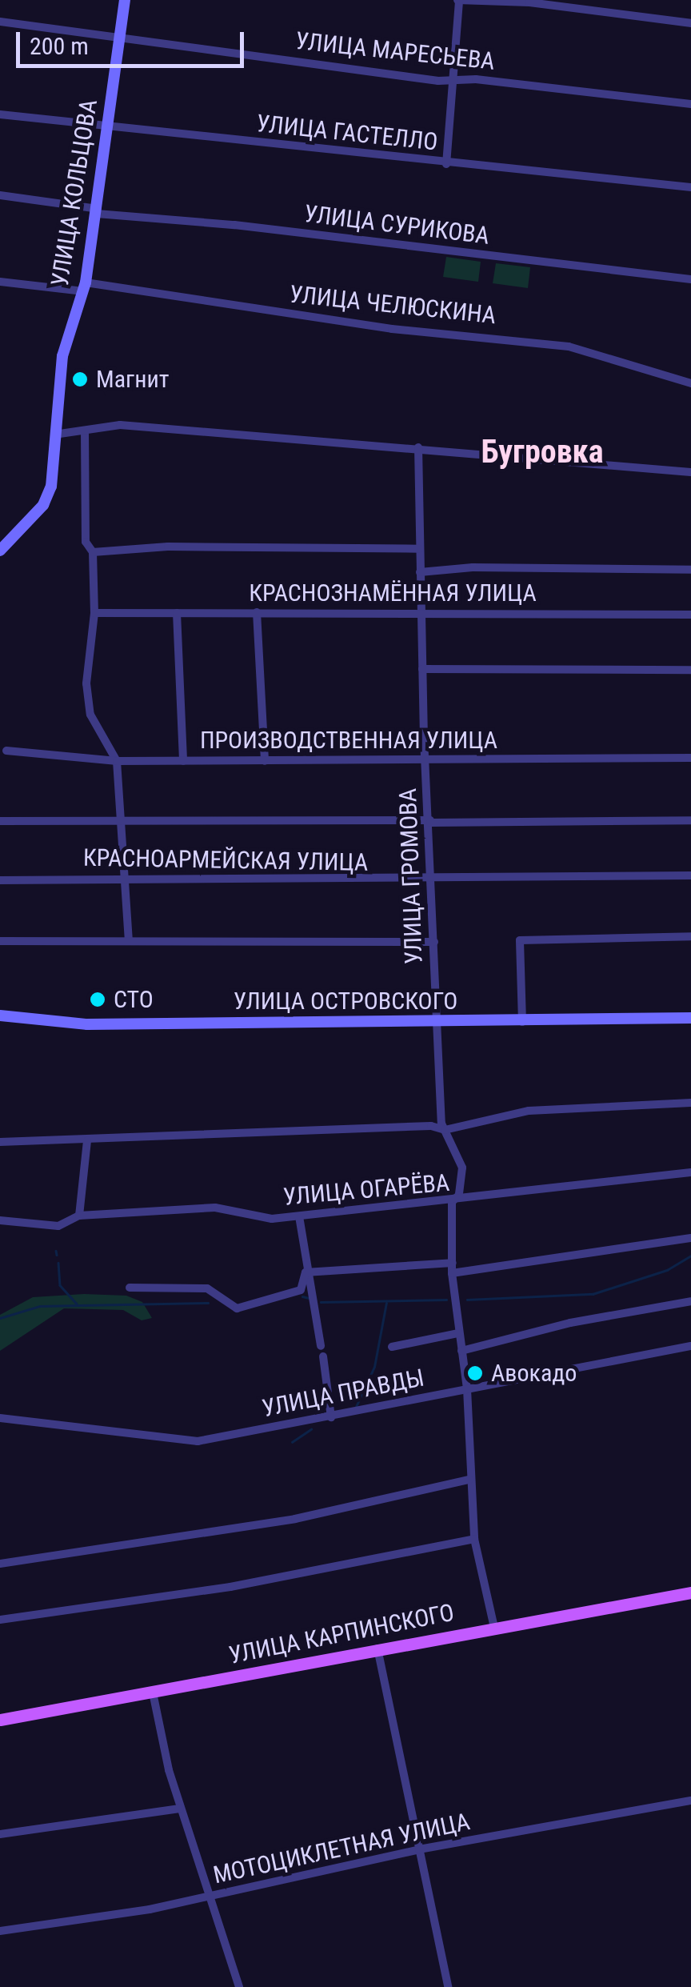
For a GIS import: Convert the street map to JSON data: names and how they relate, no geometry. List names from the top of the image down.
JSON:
{
  "streets": {
    "main road": ["УЛИЦА КАРПИНСКОГО"],
    "street": [
      "УЛИЦА МАРЕСЬЕВА",
      "УЛИЦА ГАСТЕЛЛО",
      "УЛИЦА КОЛЬЦОВА",
      "УЛИЦА СУРИКОВА",
      "УЛИЦА ЧЕЛЮСКИНА",
      "КРАСНОЗНАМЁННАЯ УЛИЦА",
      "ПРОИЗВОДСТВЕННАЯ УЛИЦА",
      "КРАСНОАРМЕЙСКАЯ УЛИЦА",
      "УЛИЦА ГРОМОВА",
      "УЛИЦА ОСТРОВСКОГО",
      "УЛИЦА ОГАРЁВА",
      "УЛИЦА ПРАВДЫ",
      "МОТОЦИКЛЕТНАЯ УЛИЦА"
    ]
  },
  "crossings": [
    ["УЛИЦА МАРЕСЬЕВА", "УЛИЦА КОЛЬЦОВА"],
    ["УЛИЦА ГАСТЕЛЛО", "УЛИЦА КОЛЬЦОВА"],
    ["УЛИЦА КОЛЬЦОВА", "УЛИЦА СУРИКОВА"],
    ["УЛИЦА КОЛЬЦОВА", "УЛИЦА ЧЕЛЮСКИНА"],
    ["КРАСНОЗНАМЁННАЯ УЛИЦА", "УЛИЦА ГРОМОВА"],
    ["ПРОИЗВОДСТВЕННАЯ УЛИЦА", "УЛИЦА ГРОМОВА"],
    ["КРАСНОАРМЕЙСКАЯ УЛИЦА", "УЛИЦА ГРОМОВА"],
    ["УЛИЦА ГРОМОВА", "УЛИЦА ОСТРОВСКОГО"],
    ["УЛИЦА ГРОМОВА", "УЛИЦА ОГАРЁВА"],
    ["УЛИЦА ГРОМОВА", "УЛИЦА ПРАВДЫ"],
    ["УЛИЦА ГРОМОВА", "УЛИЦА КАРПИНСКОГО"]
  ],
  "districts": ["Бугровка"],
  "places": ["Магнит", "СТО", "Авокадо"],
  "scale_bar": "200 m"
}
